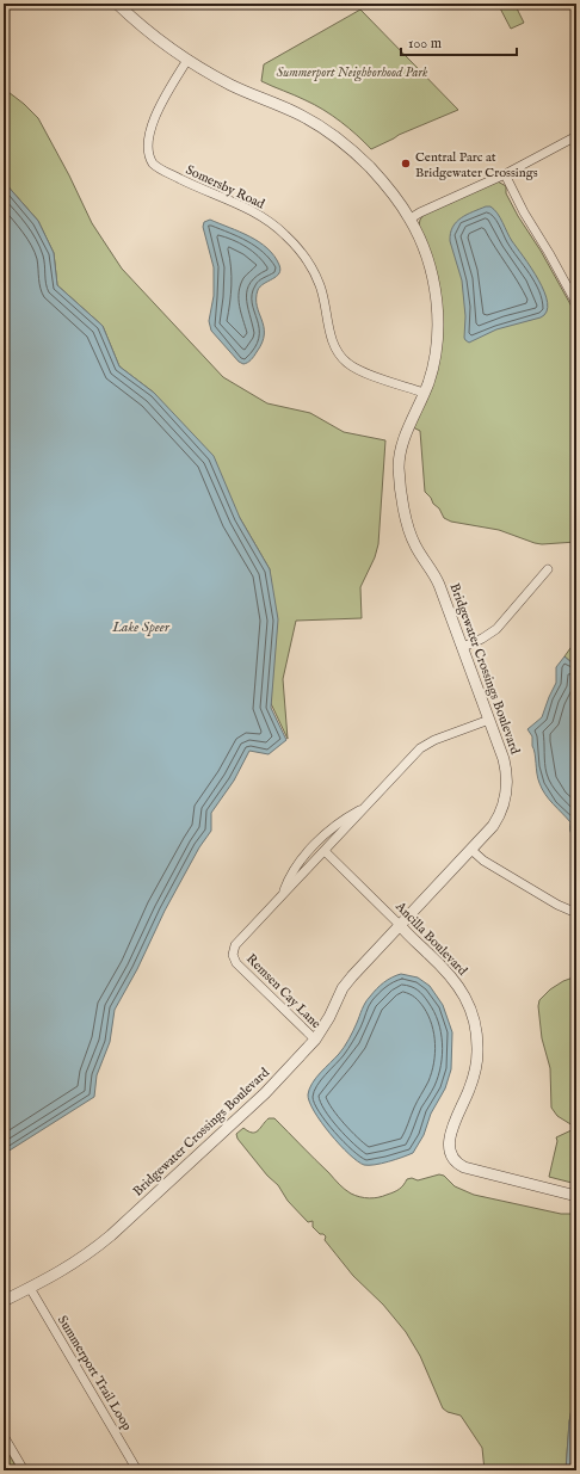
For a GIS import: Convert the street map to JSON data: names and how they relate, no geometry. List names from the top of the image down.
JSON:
{
  "streets": {
    "street": [
      "Somersby Road",
      "Bridgewater Crossings Boulevard",
      "Ancilla Boulevard",
      "Remsen Cay Lane",
      "Summerport Trail Loop"
    ]
  },
  "crossings": [
    ["Somersby Road", "Bridgewater Crossings Boulevard"],
    ["Bridgewater Crossings Boulevard", "Ancilla Boulevard"],
    ["Bridgewater Crossings Boulevard", "Remsen Cay Lane"],
    ["Bridgewater Crossings Boulevard", "Summerport Trail Loop"],
    ["Ancilla Boulevard", "Remsen Cay Lane"]
  ],
  "water": ["Lake Speer"],
  "parks": ["Summerport Neighborhood Park"],
  "places": ["Central Parc at Bridgewater Crossings"],
  "scale_bar": "100 m"
}
